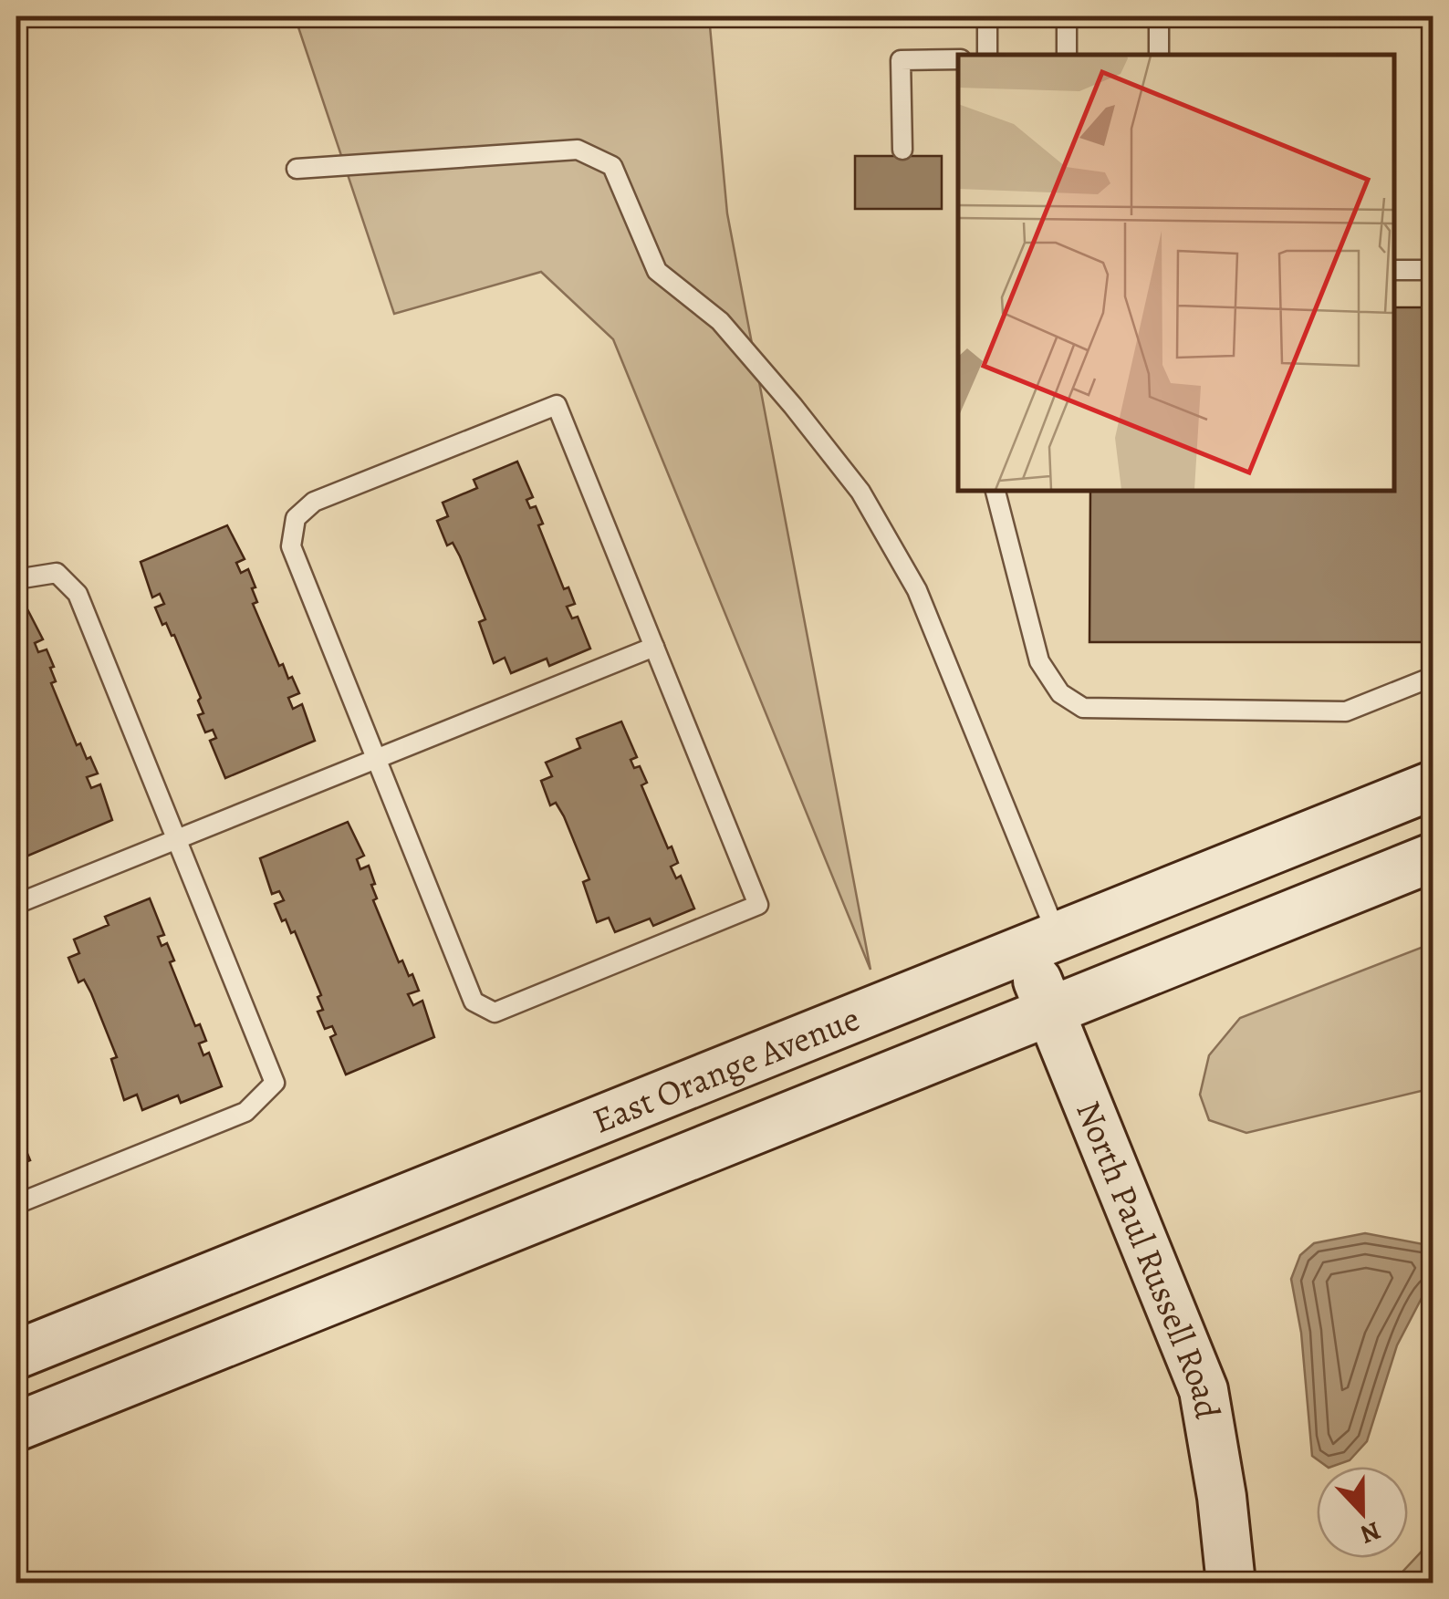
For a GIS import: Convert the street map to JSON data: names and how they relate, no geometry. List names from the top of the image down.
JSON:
{
  "streets": {
    "street": ["East Orange Avenue", "North Paul Russell Road"]
  },
  "crossings": [
    ["East Orange Avenue", "North Paul Russell Road"]
  ],
  "north": "bottom"
}
